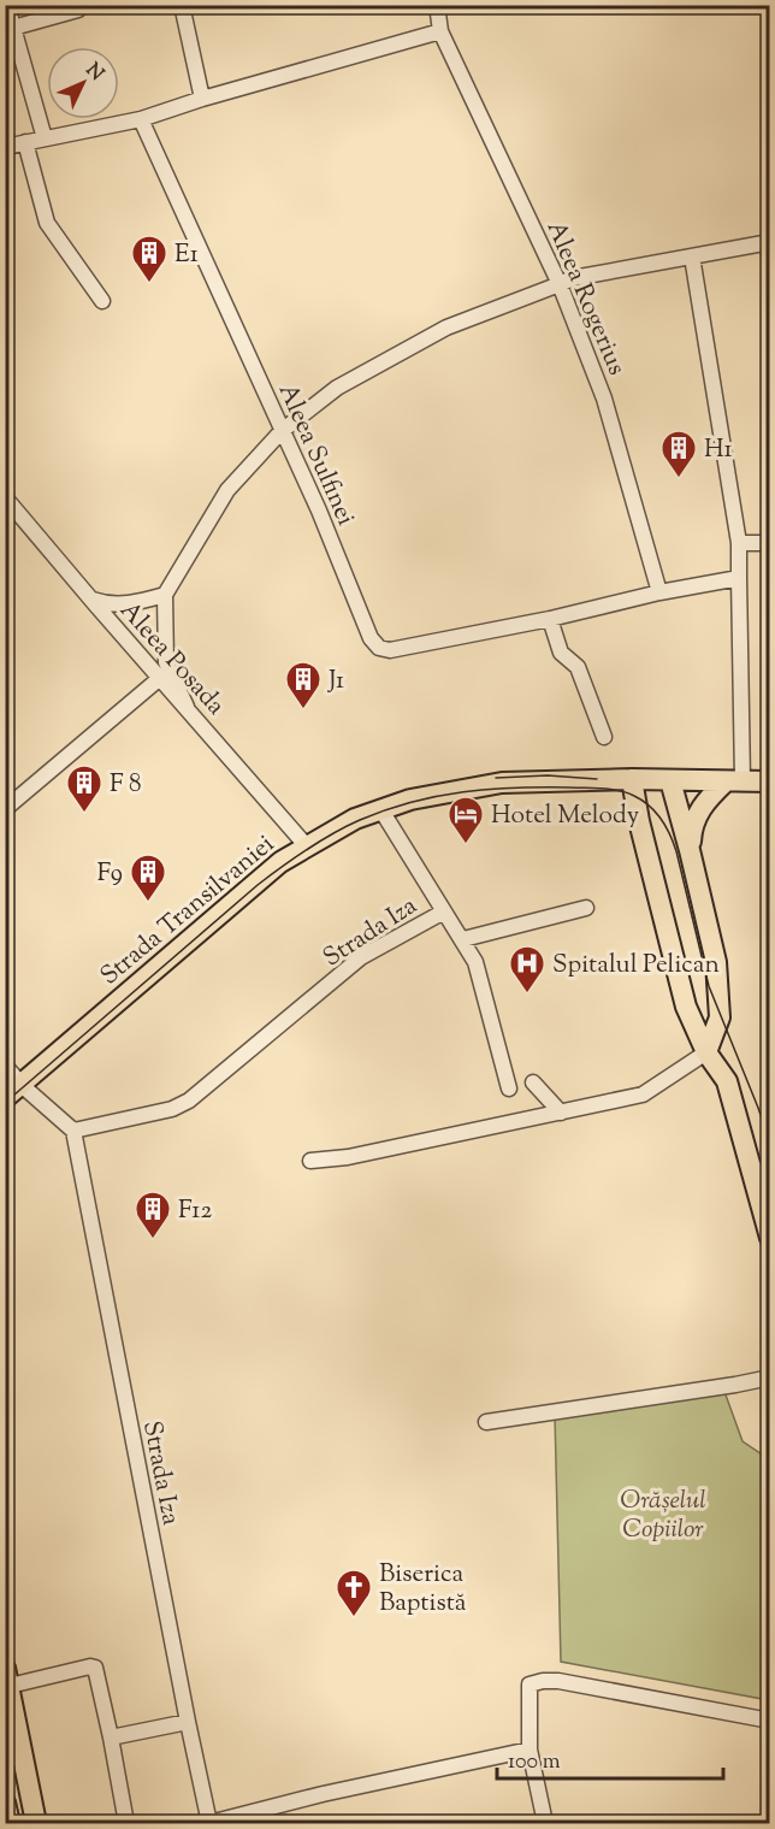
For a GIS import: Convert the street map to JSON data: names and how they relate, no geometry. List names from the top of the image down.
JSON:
{
  "streets": {
    "main road": ["Strada Transilvaniei"],
    "street": [
      "Aleea Rogerius",
      "Aleea Sulfinei",
      "Aleea Posada",
      "Strada Iza"
    ]
  },
  "crossings": [
    ["Aleea Rogerius", "Aleea Sulfinei"],
    ["Aleea Posada", "Strada Transilvaniei"],
    ["Strada Transilvaniei", "Strada Iza"]
  ],
  "parks": ["Orășelul Copiilor"],
  "places": {
    "building": [
      "E1",
      "H1",
      "J1",
      "F 8",
      "F9",
      "F12"
    ],
    "hotel": ["Hotel Melody"],
    "hospital": ["Spitalul Pelican"],
    "church": ["Biserica Baptistă"]
  },
  "scale_bar": "100 m",
  "north": "top right"
}
